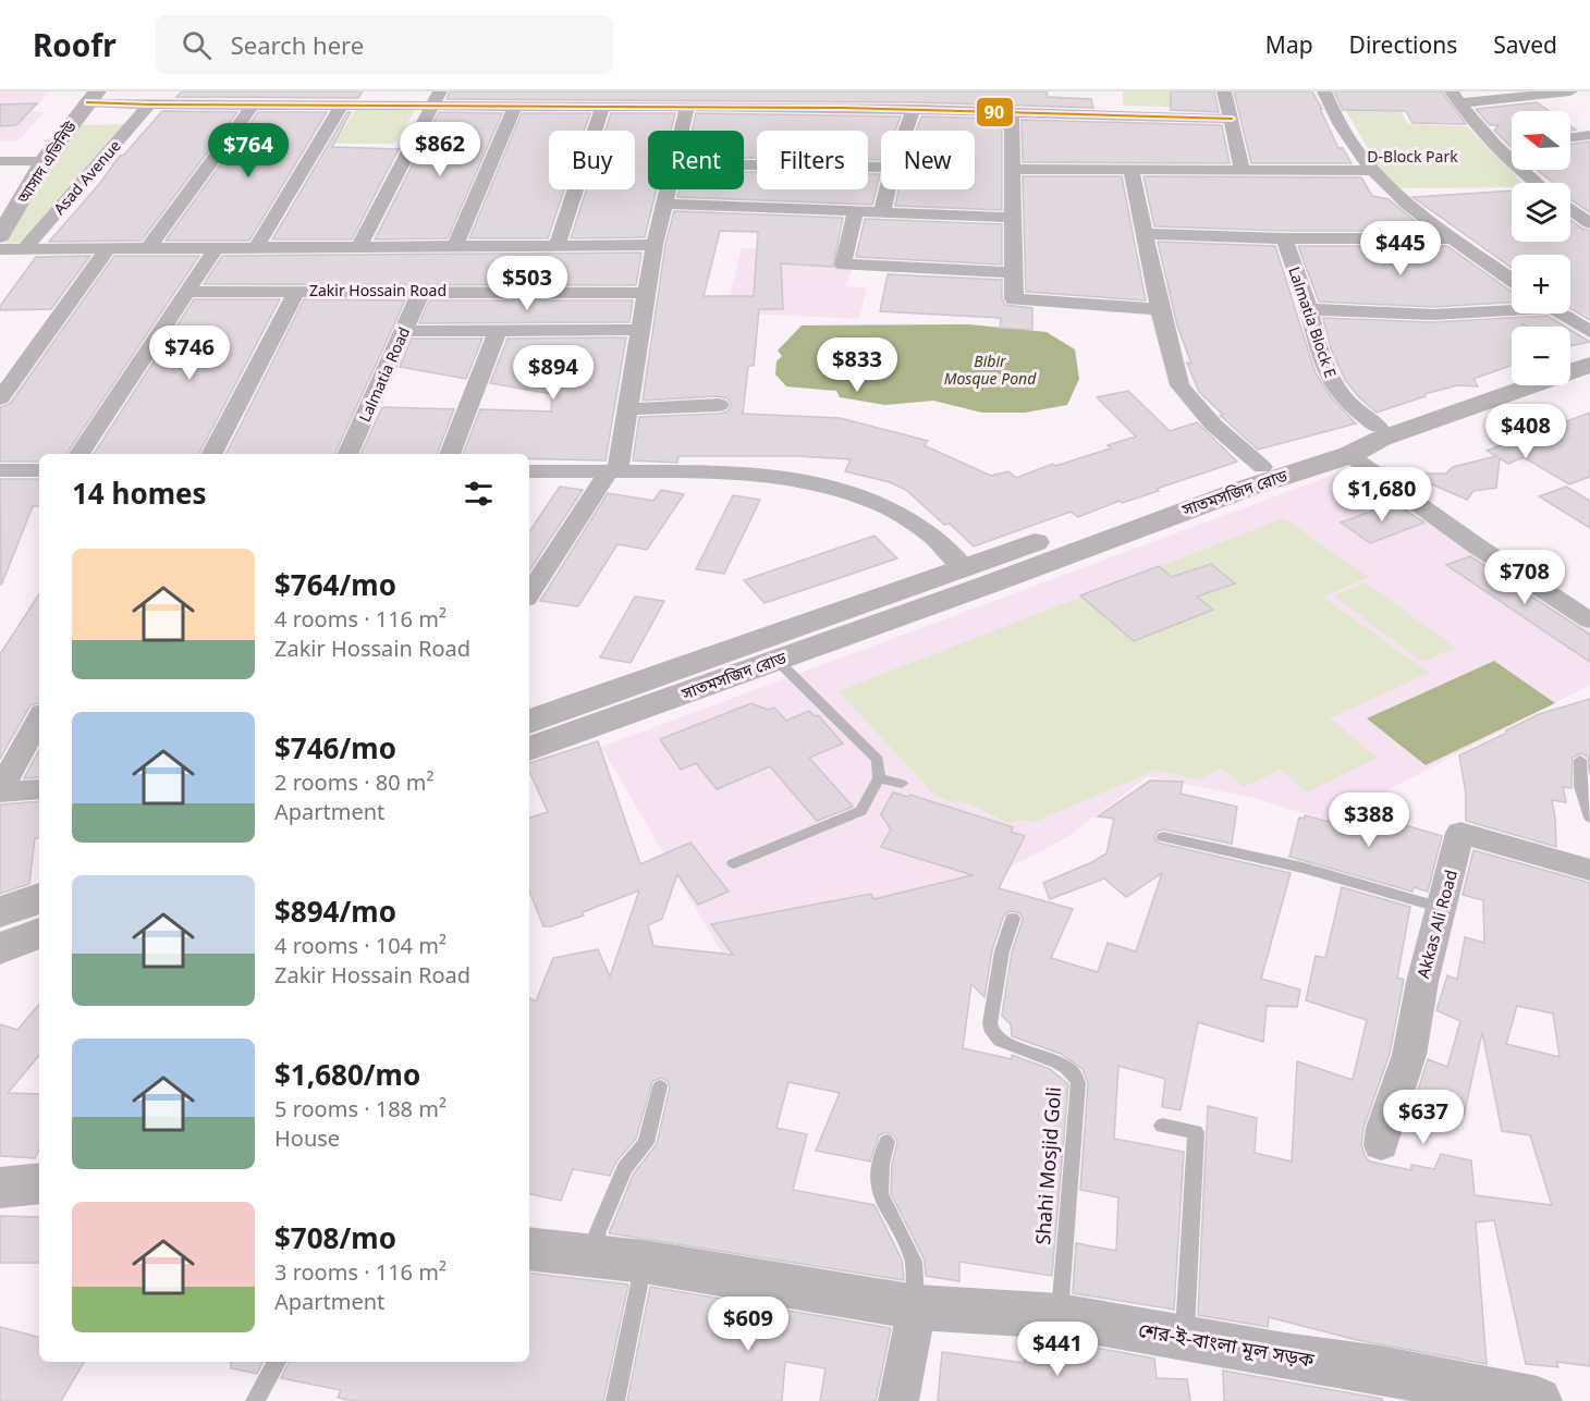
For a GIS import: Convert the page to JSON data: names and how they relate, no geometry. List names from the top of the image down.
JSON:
{
  "streets": {
    "main road": ["আসাদ এভিনিউ", "সাতমসজিদ রোড"],
    "street": [
      "Asad Avenue",
      "Zakir Hossain Road",
      "Lalmatia Block E",
      "Lalmatia Road",
      "Akkas Ali Road",
      "শের-ই-বাংলা মূল সড়ক"
    ],
    "lane": ["Shahi Mosjid Goli"]
  },
  "crossings": [
    ["Zakir Hossain Road", "Lalmatia Road"],
    ["Lalmatia Block E", "সাতমসজিদ রোড"],
    ["Shahi Mosjid Goli", "শের-ই-বাংলা মূল সড়ক"]
  ],
  "water": ["Bibir Mosque Pond"],
  "parks": ["D-Block Park"],
  "lines": ["transit line 90"],
  "north": "left",
  "page": {
    "header": "Roofr",
    "search": "Search here",
    "nav": ["Map", "Directions", "Saved"],
    "map_buttons": ["+", "−"],
    "price": [
      "$862",
      "$764",
      "$445",
      "$503",
      "$746",
      "$833",
      "$894",
      "$408",
      "$1,680",
      "$708",
      "$388",
      "$637",
      "$609",
      "$441"
    ],
    "chip": [
      "Buy",
      "Rent",
      "Filters",
      "New"
    ],
    "heading": "14 homes",
    "list": [
      {
        "name": "$764/mo",
        "note": "4 rooms · 116 m² · Zakir Hossain Road"
      },
      {
        "name": "$746/mo",
        "note": "2 rooms · 80 m² · Apartment"
      },
      {
        "name": "$894/mo",
        "note": "4 rooms · 104 m² · Zakir Hossain Road"
      },
      {
        "name": "$1,680/mo",
        "note": "5 rooms · 188 m² · House"
      },
      {
        "name": "$708/mo",
        "note": "3 rooms · 116 m² · Apartment"
      }
    ]
  }
}
